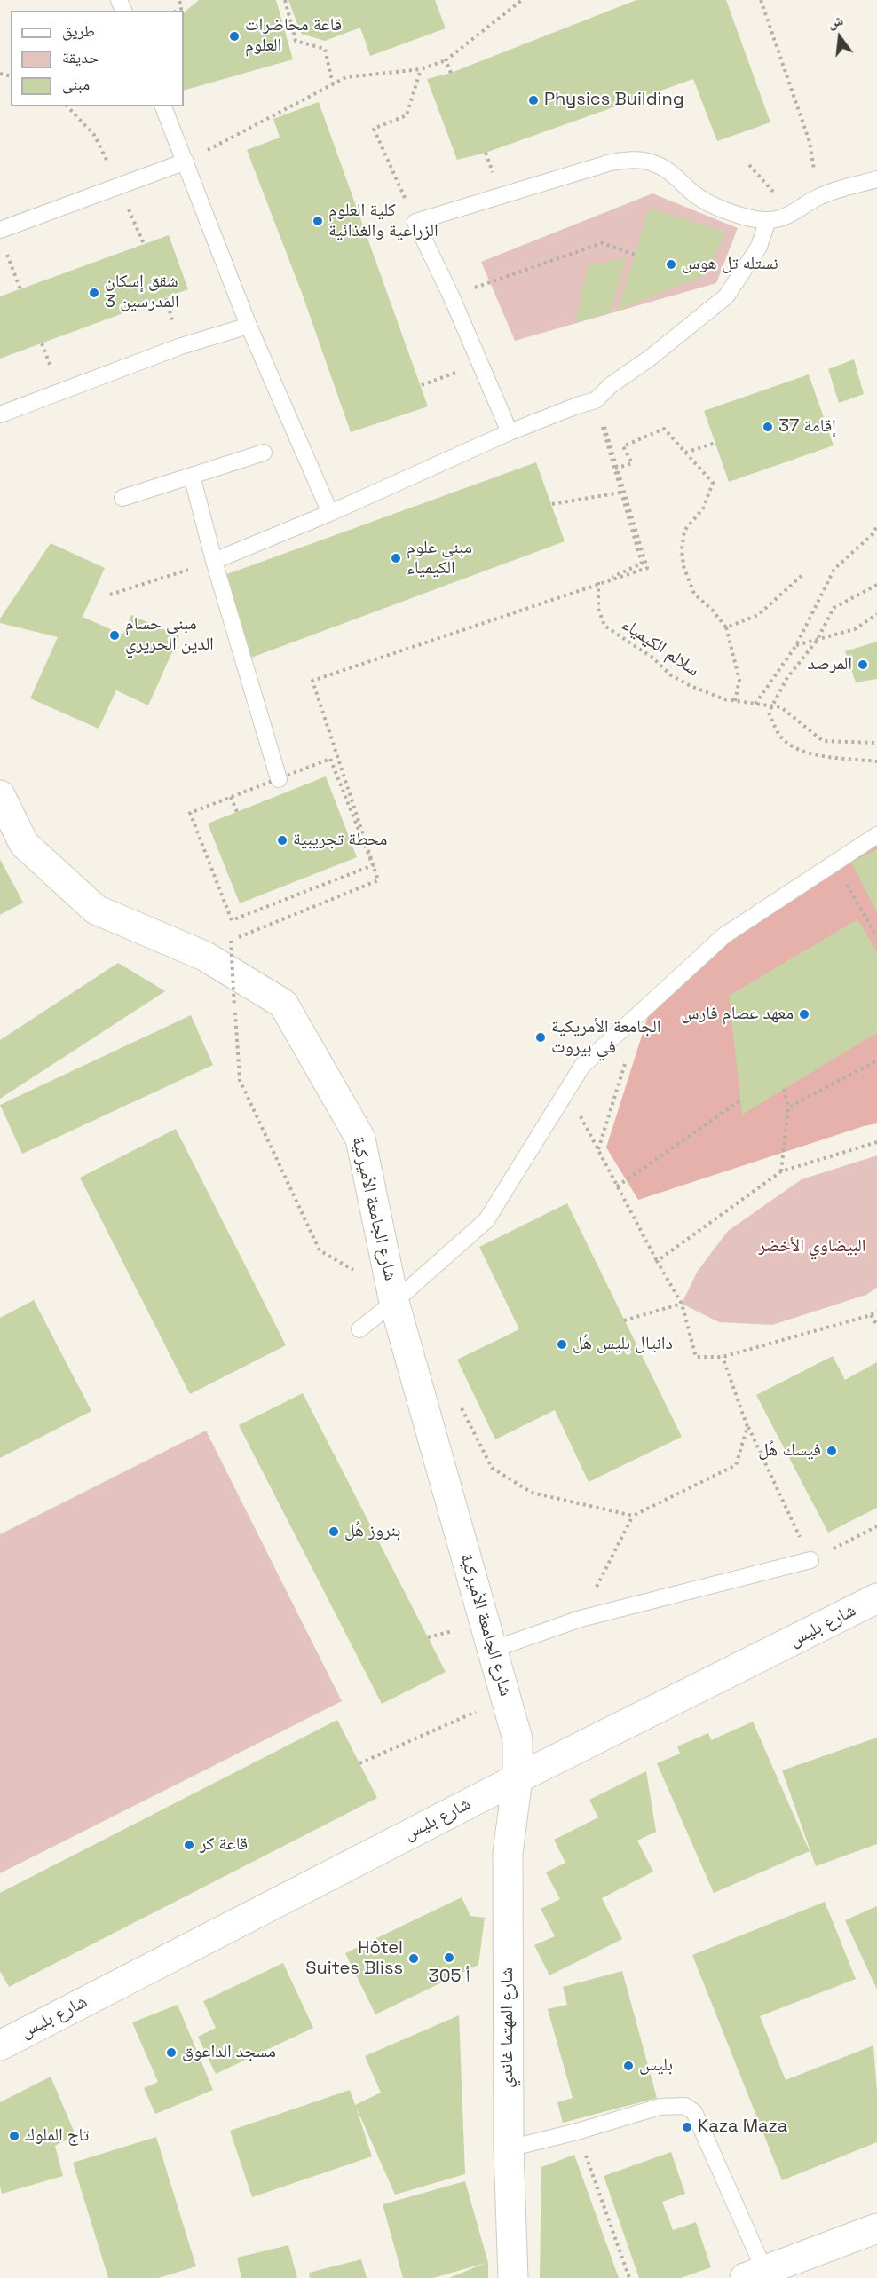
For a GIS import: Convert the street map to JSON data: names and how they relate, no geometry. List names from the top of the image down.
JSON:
{
  "streets": {
    "street": ["شارع الجامعة الأميركية", "شارع بليس", "شارع المهتما غاندي"],
    "path": ["سلالم الكيمياء"]
  },
  "crossings": [
    ["شارع الجامعة الأميركية", "شارع بليس"],
    ["شارع الجامعة الأميركية", "شارع المهتما غاندي"],
    ["شارع بليس", "شارع المهتما غاندي"]
  ],
  "parks": ["البيضاوي الأخضر"],
  "places": [
    "قاعة محاضرات العلوم",
    "Physics Building",
    "كلية العلوم الزراعية والغذائية",
    "نستله تل هوس",
    "شقق إسكان المدرسين 3",
    "إقامة 37",
    "مبنى علوم الكيمياء",
    "مبنى حسام الدين الحريري",
    "المرصد",
    "محطة تجريبية",
    "معهد عصام فارس",
    "الجامعة الأمريكية في بيروت",
    "دانيال بليس هُل",
    "فيسك هُل",
    "بنروز هُل",
    "قاعة كر",
    "أ 305",
    "Hôtel Suites Bliss",
    "مسجد الداعوق",
    "بليس",
    "Kaza Maza",
    "تاج الملوك"
  ],
  "legend": ["طريق", "حديقة", "مبنى"],
  "north": "top"
}
